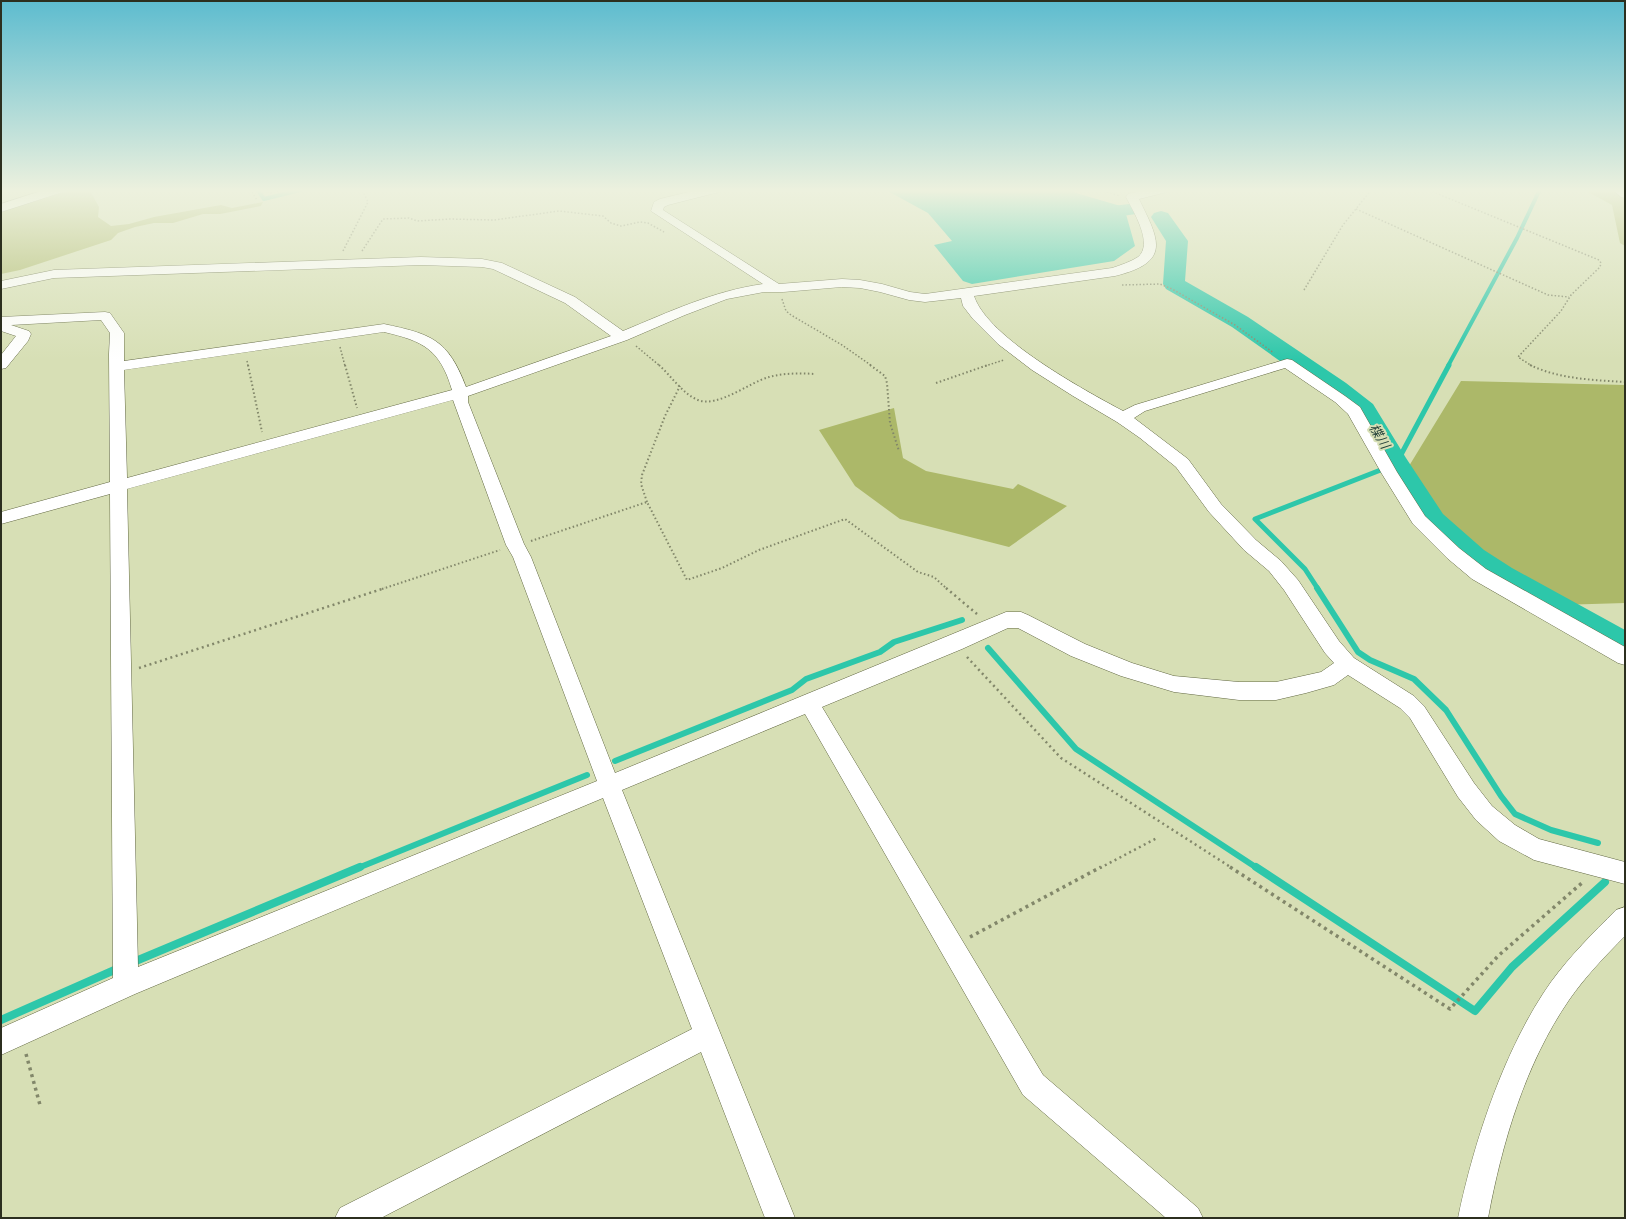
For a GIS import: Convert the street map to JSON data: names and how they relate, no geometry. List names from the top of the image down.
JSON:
{
  "water": ["楪川"]
}
